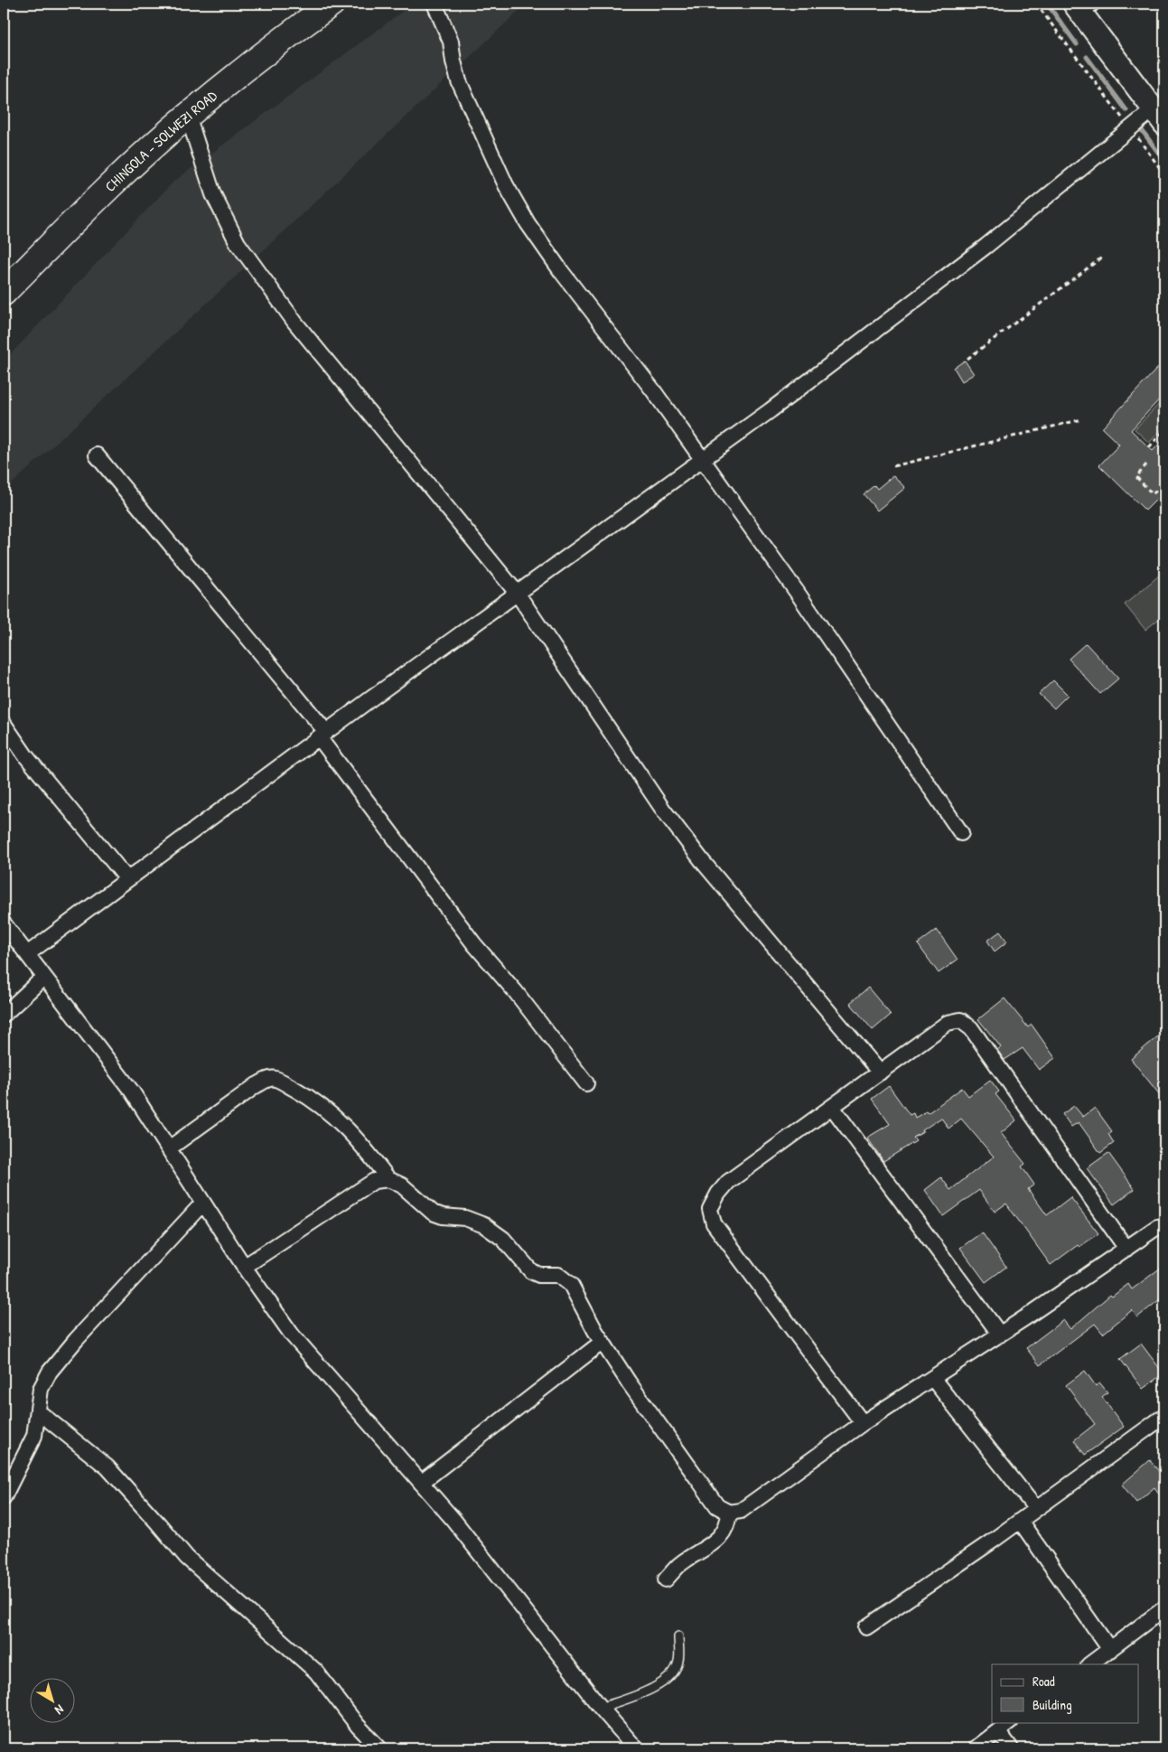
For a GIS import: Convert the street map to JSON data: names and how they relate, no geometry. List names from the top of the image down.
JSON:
{
  "streets": {
    "highway": ["CHINGOLA - SOLWEZI ROAD"]
  },
  "legend": ["Road", "Building"],
  "north": "bottom right"
}
